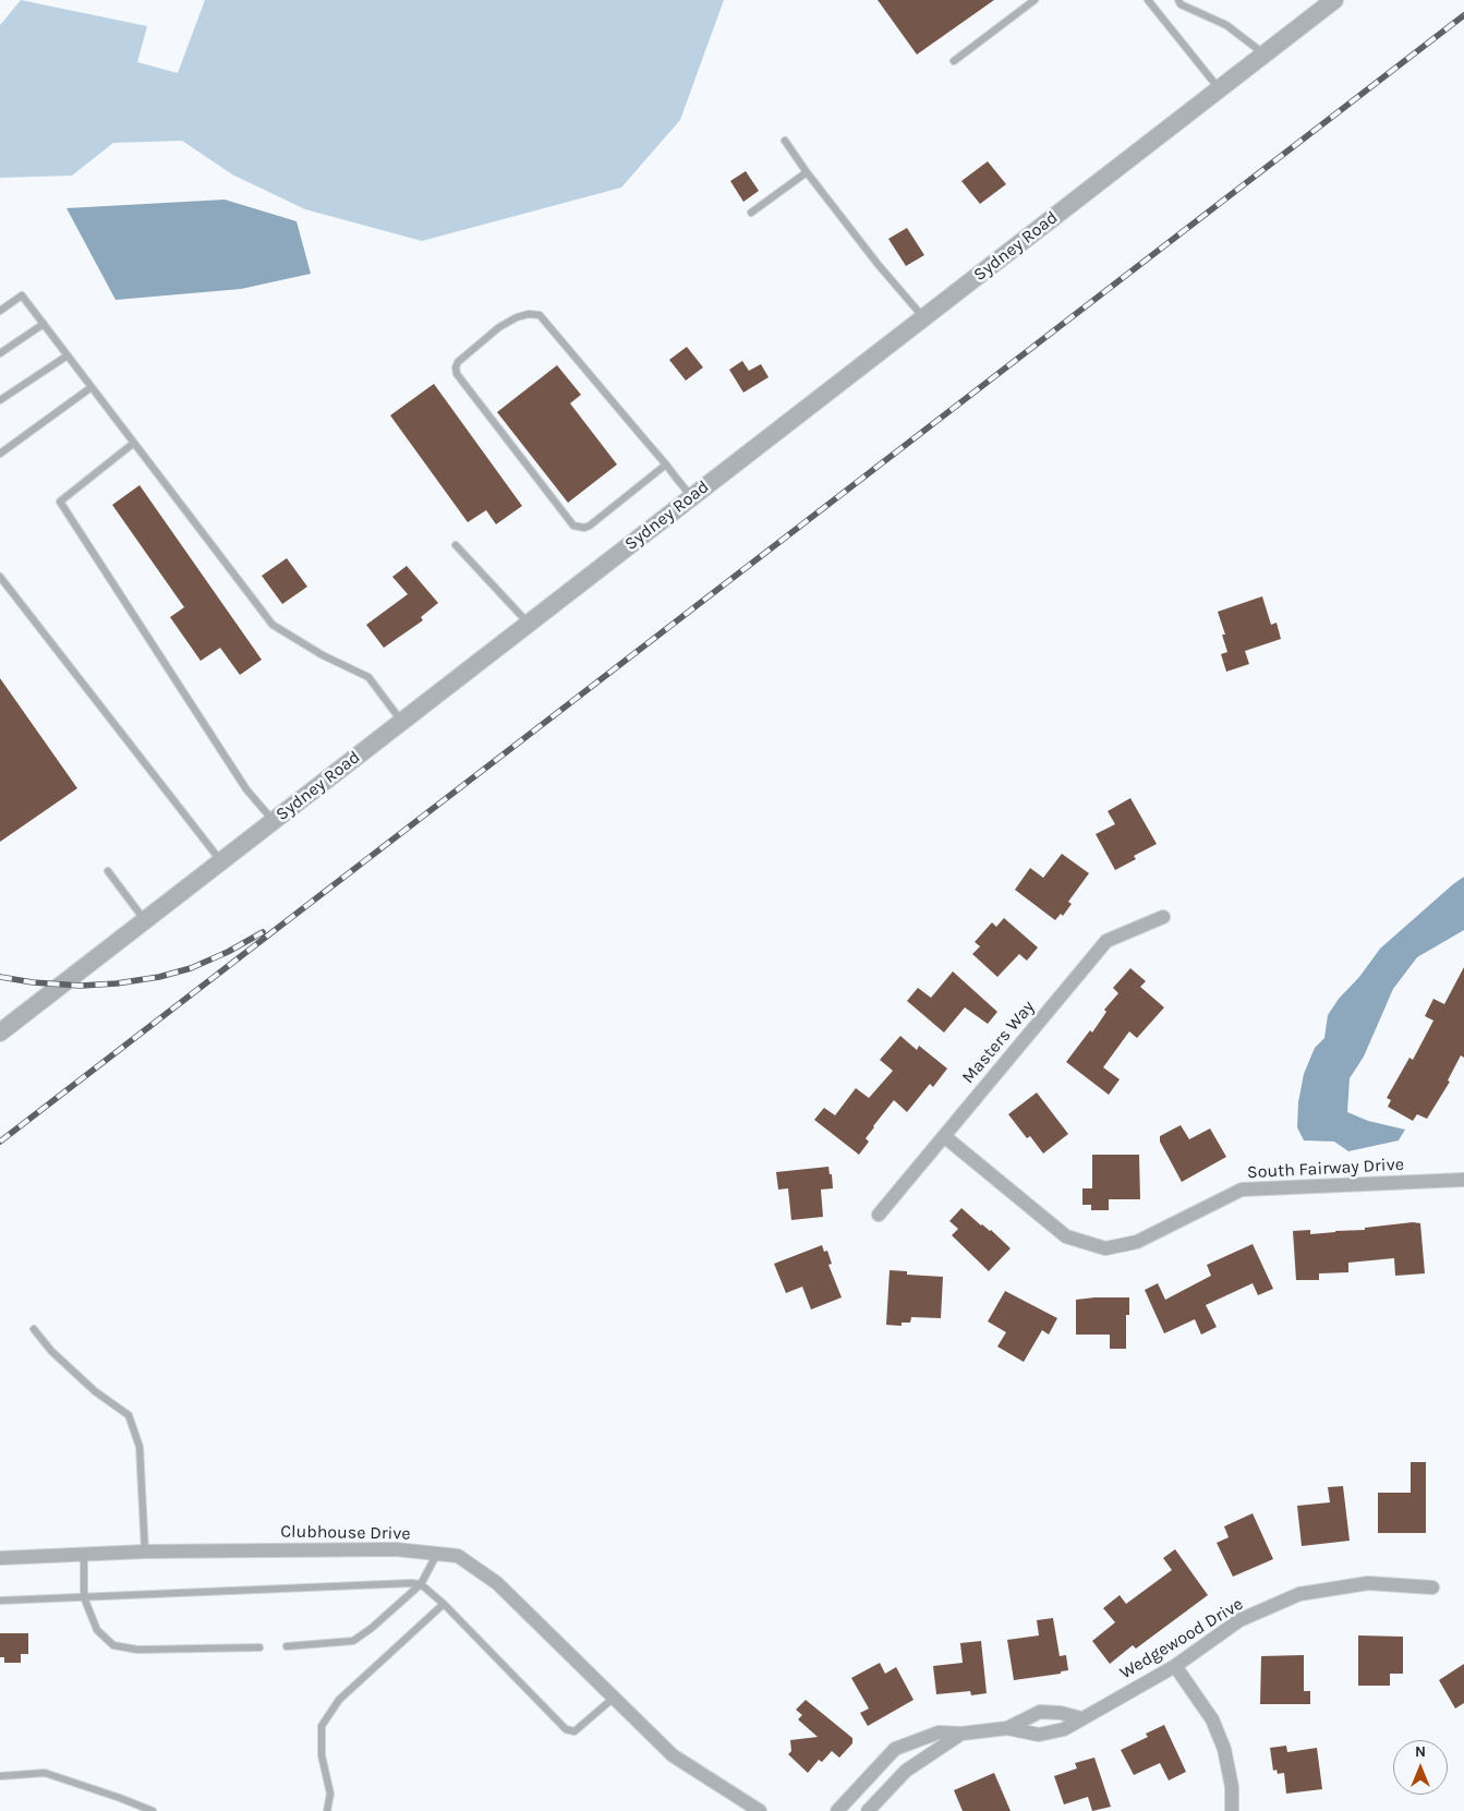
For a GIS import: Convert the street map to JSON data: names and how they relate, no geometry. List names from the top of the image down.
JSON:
{
  "streets": {
    "street": [
      "Sydney Road",
      "Masters Way",
      "South Fairway Drive",
      "Clubhouse Drive",
      "Wedgewood Drive"
    ]
  },
  "crossings": [
    ["Masters Way", "South Fairway Drive"]
  ],
  "north": "top"
}
